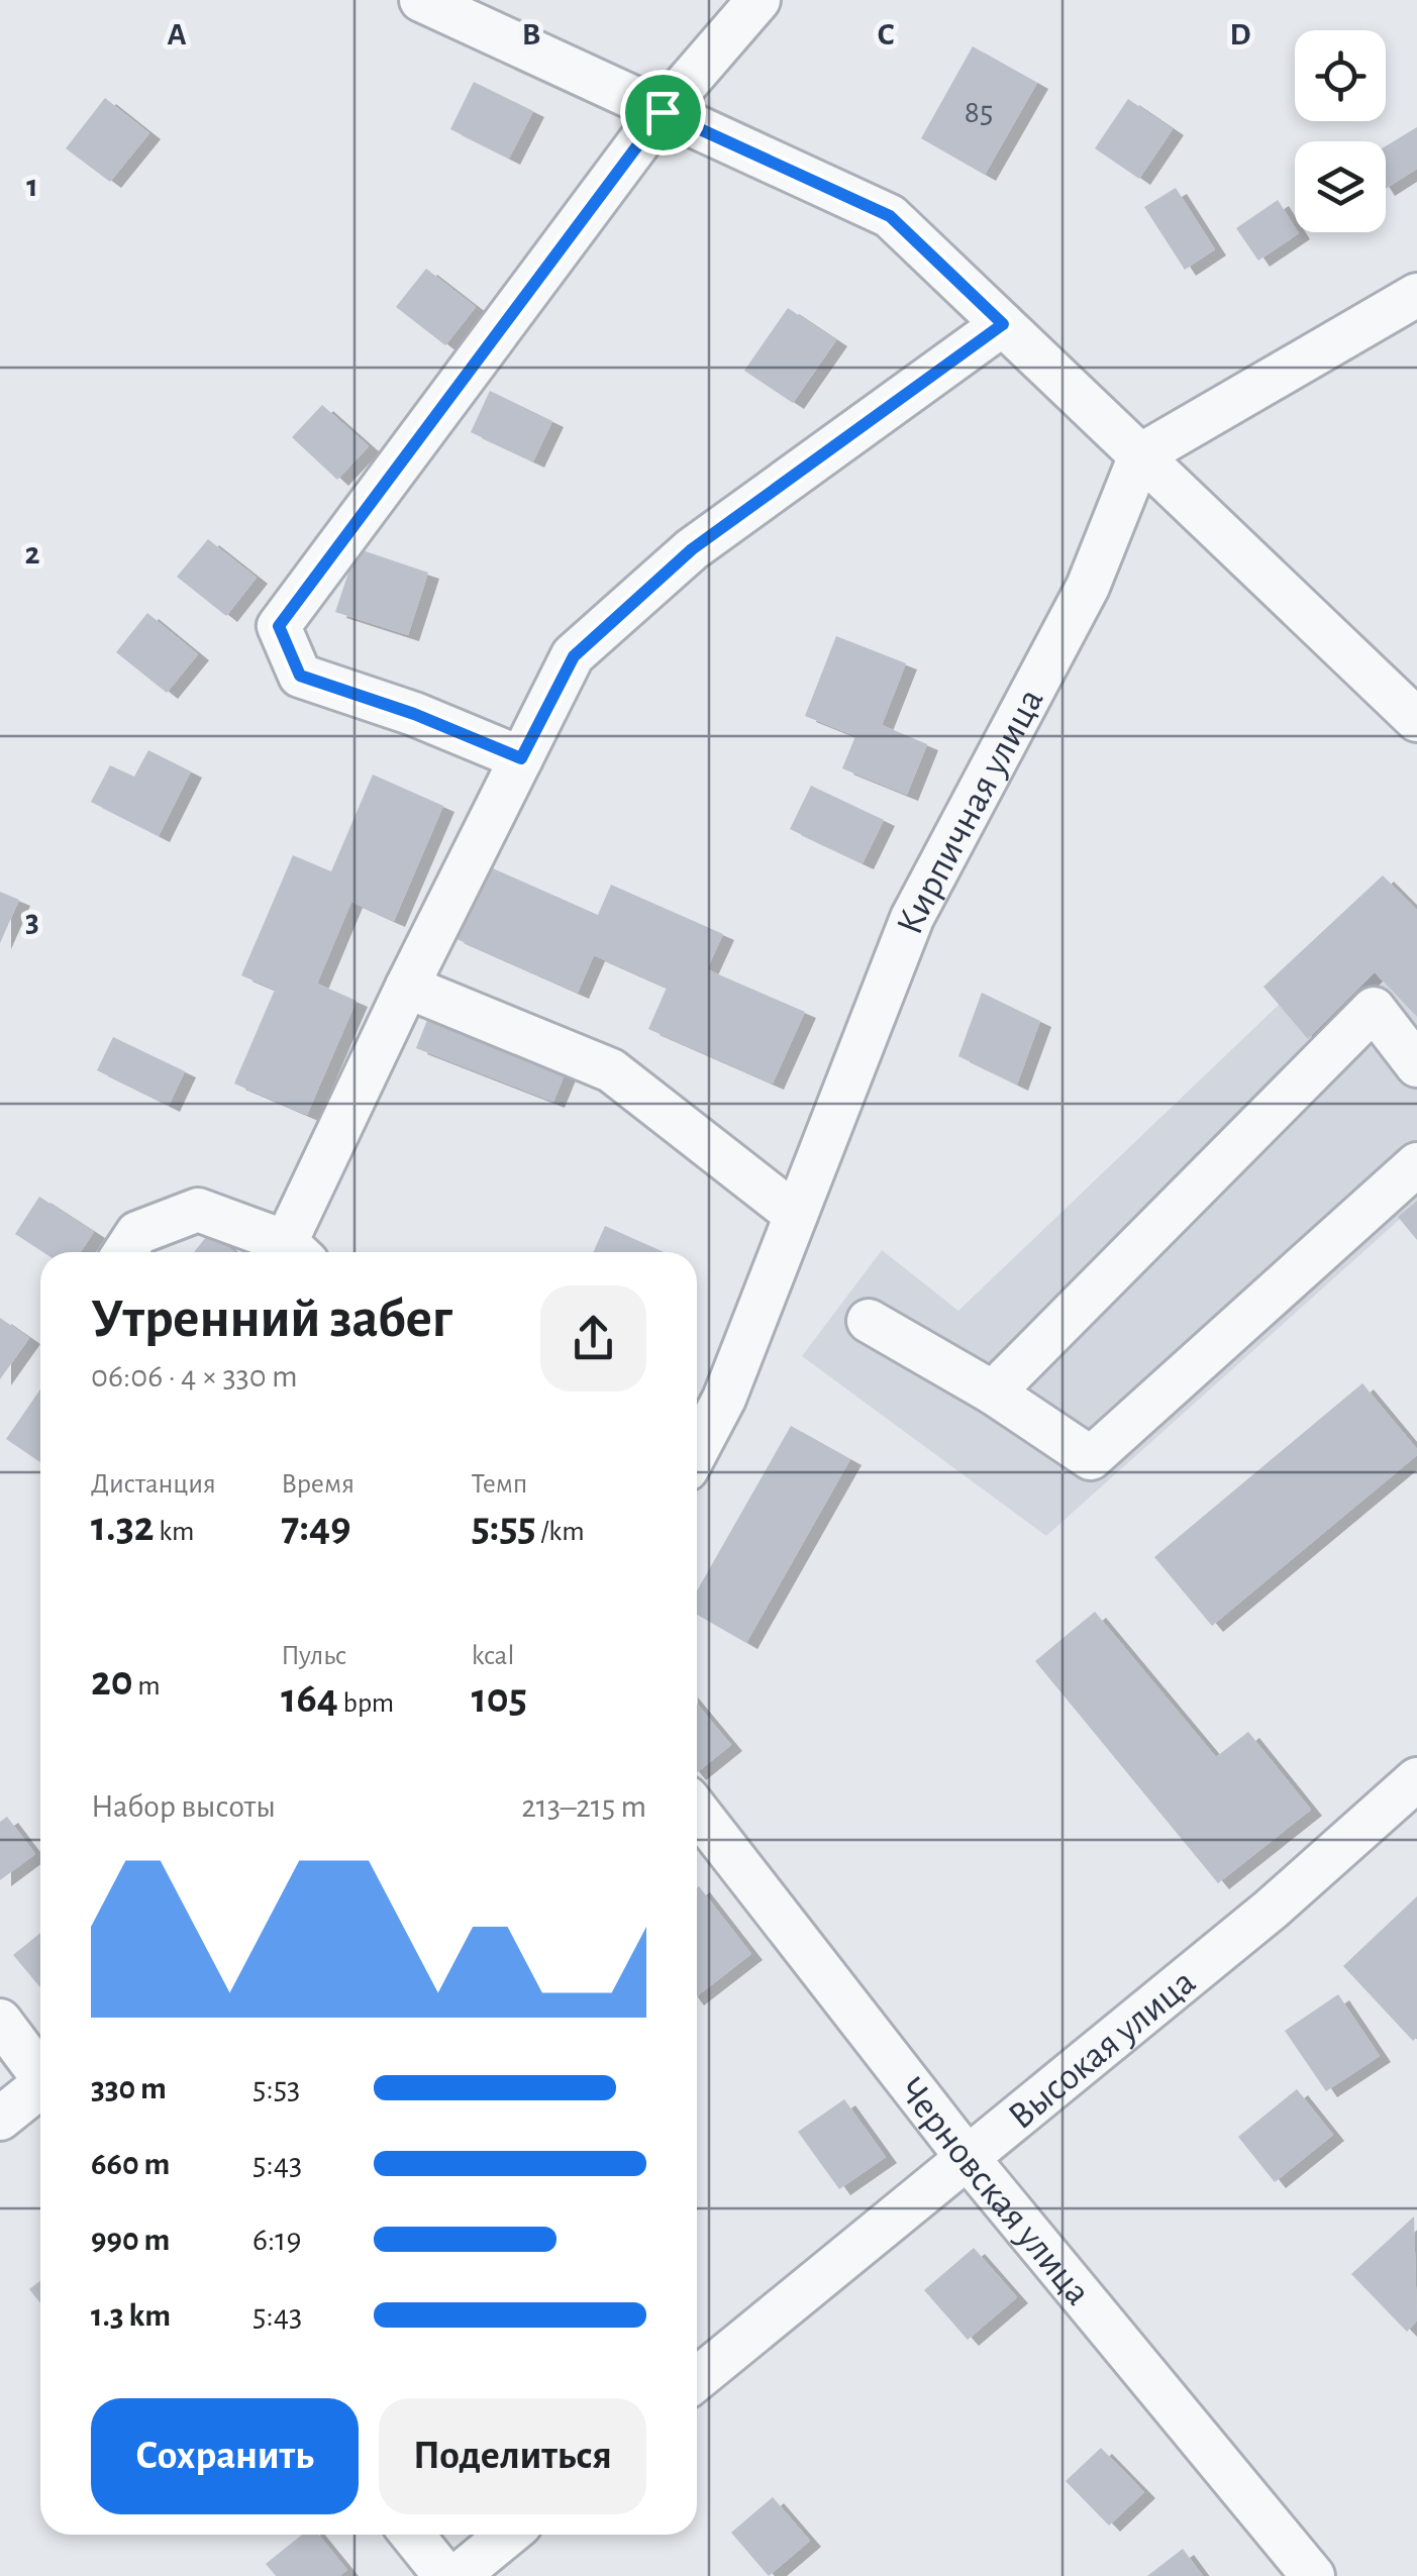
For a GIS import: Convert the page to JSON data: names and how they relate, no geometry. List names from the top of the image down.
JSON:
{
  "streets": {
    "street": ["Кирпичная улица", "Высокая улица", "Черновская улица"]
  },
  "crossings": [
    ["Высокая улица", "Черновская улица"]
  ],
  "house_numbers": ["85"],
  "page": {
    "heading": ["Утренний забег", "06:06 · 4 × 330 m"],
    "stats": [
      ["Дистанция", "1.32 km"],
      ["Время", "7:49"],
      ["Темп", "5:55 /km"],
      ["20 m"],
      ["Пульс", "164 bpm"],
      ["kcal", "105"]
    ],
    "chart": ["Набор высоты", "213–215 m"],
    "list": [
      {
        "name": "330 m",
        "note": "5:53"
      },
      {
        "name": "660 m",
        "note": "5:43"
      },
      {
        "name": "990 m",
        "note": "6:19"
      },
      {
        "name": "1.3 km",
        "note": "5:43"
      }
    ],
    "buttons": ["Сохранить", "Поделиться"]
  },
  "grid": {
    "columns": [
      "A",
      "B",
      "C",
      "D"
    ],
    "rows": ["1", "2", "3"]
  }
}
